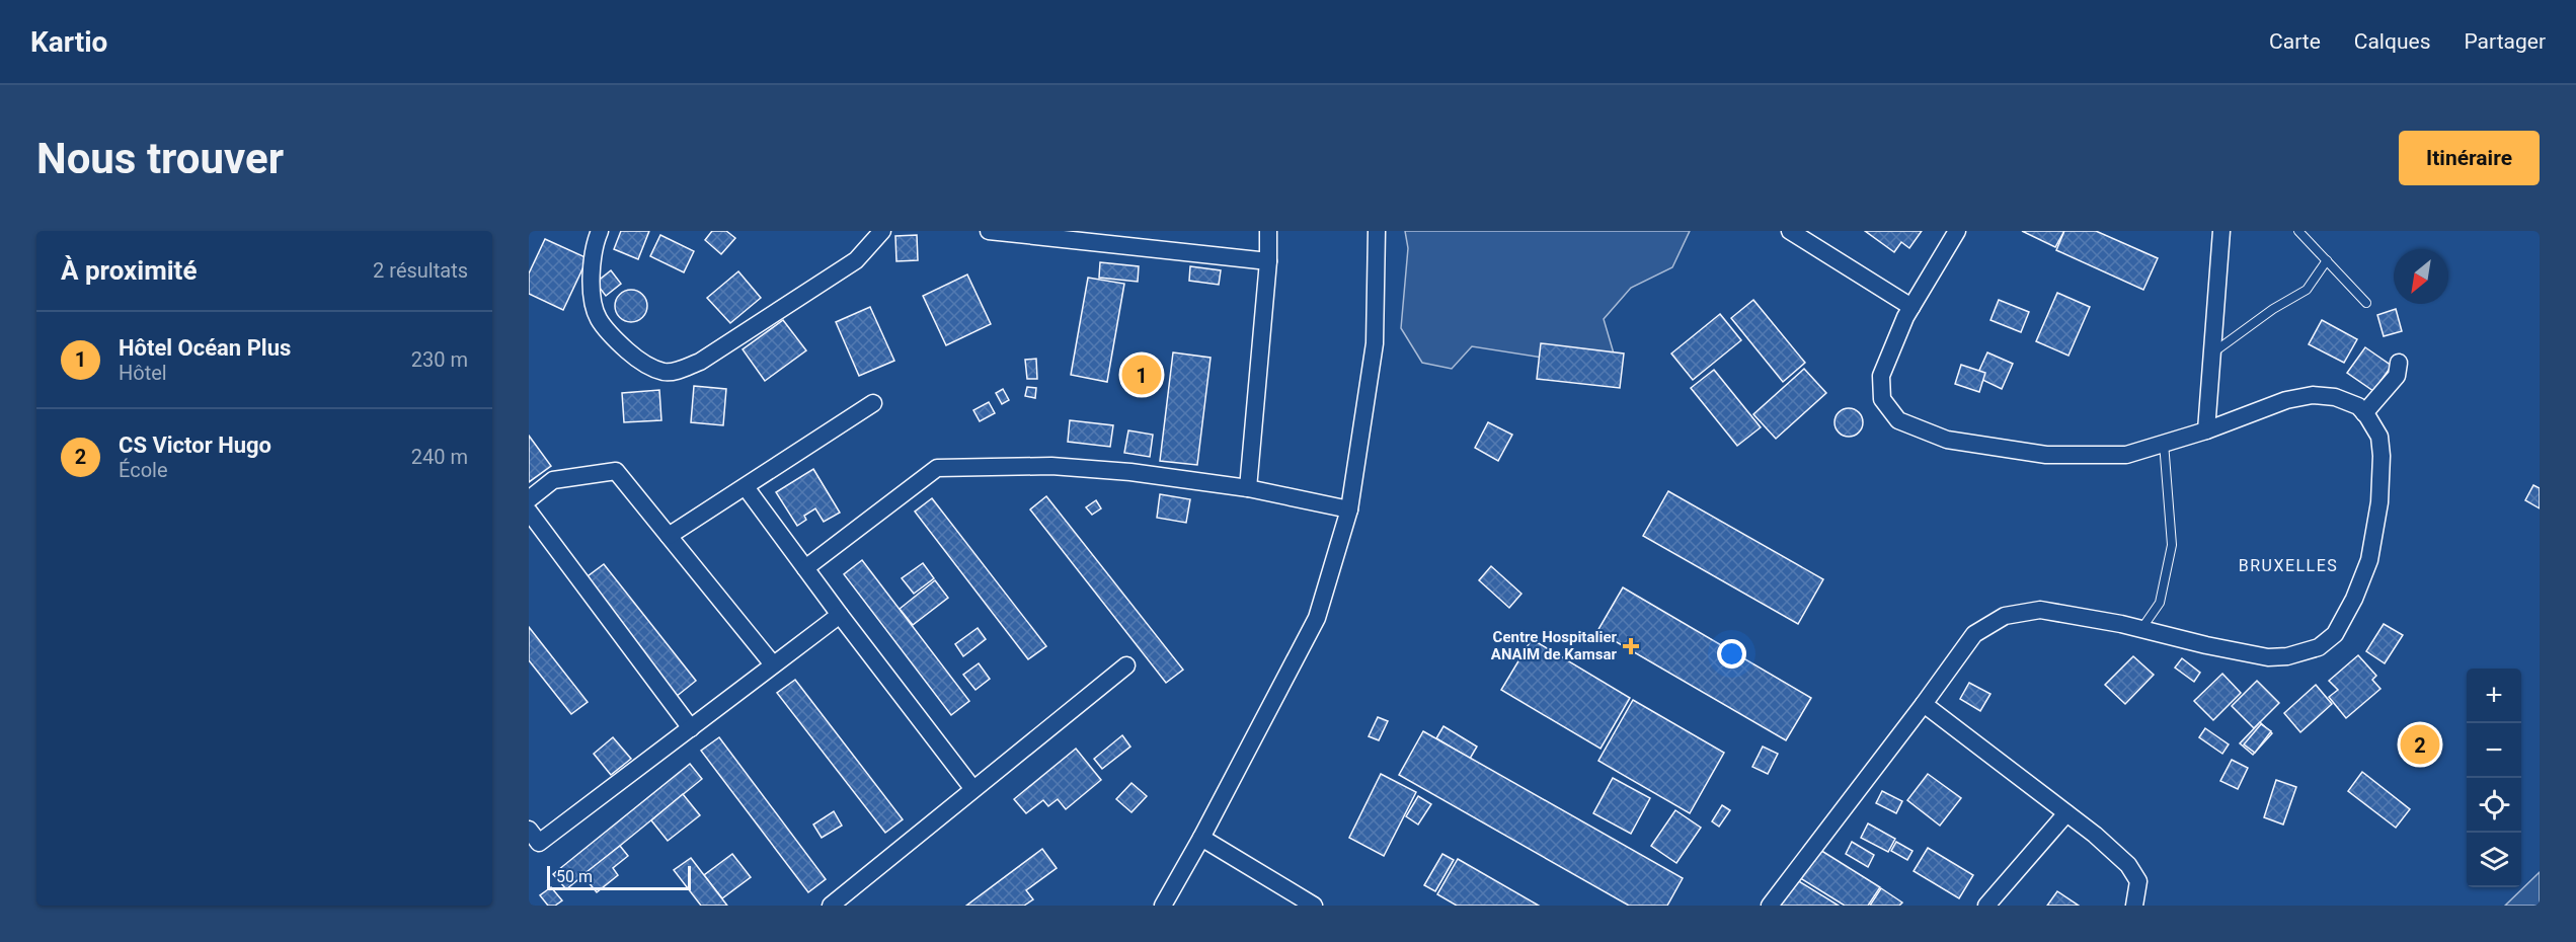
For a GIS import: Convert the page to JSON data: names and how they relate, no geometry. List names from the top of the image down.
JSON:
{
  "districts": ["BRUXELLES"],
  "places": {
    "health": ["Centre Hospitalier ANAIM de Kamsar"]
  },
  "scale_bar": "50 m",
  "north": "bottom left",
  "page": {
    "header": "Kartio",
    "nav": ["Carte", "Calques", "Partager"],
    "buttons": "Itinéraire",
    "title": "Nous trouver",
    "heading": ["À proximité", "2 résultats"],
    "list": [
      {
        "mark": "1",
        "name": "Hôtel Océan Plus",
        "note": "Hôtel",
        "value": "230 m"
      },
      {
        "mark": "2",
        "name": "CS Victor Hugo",
        "note": "École",
        "value": "240 m"
      }
    ],
    "pins": ["1", "2"],
    "map_buttons": ["+", "−"],
    "scale": "50 m"
  }
}
